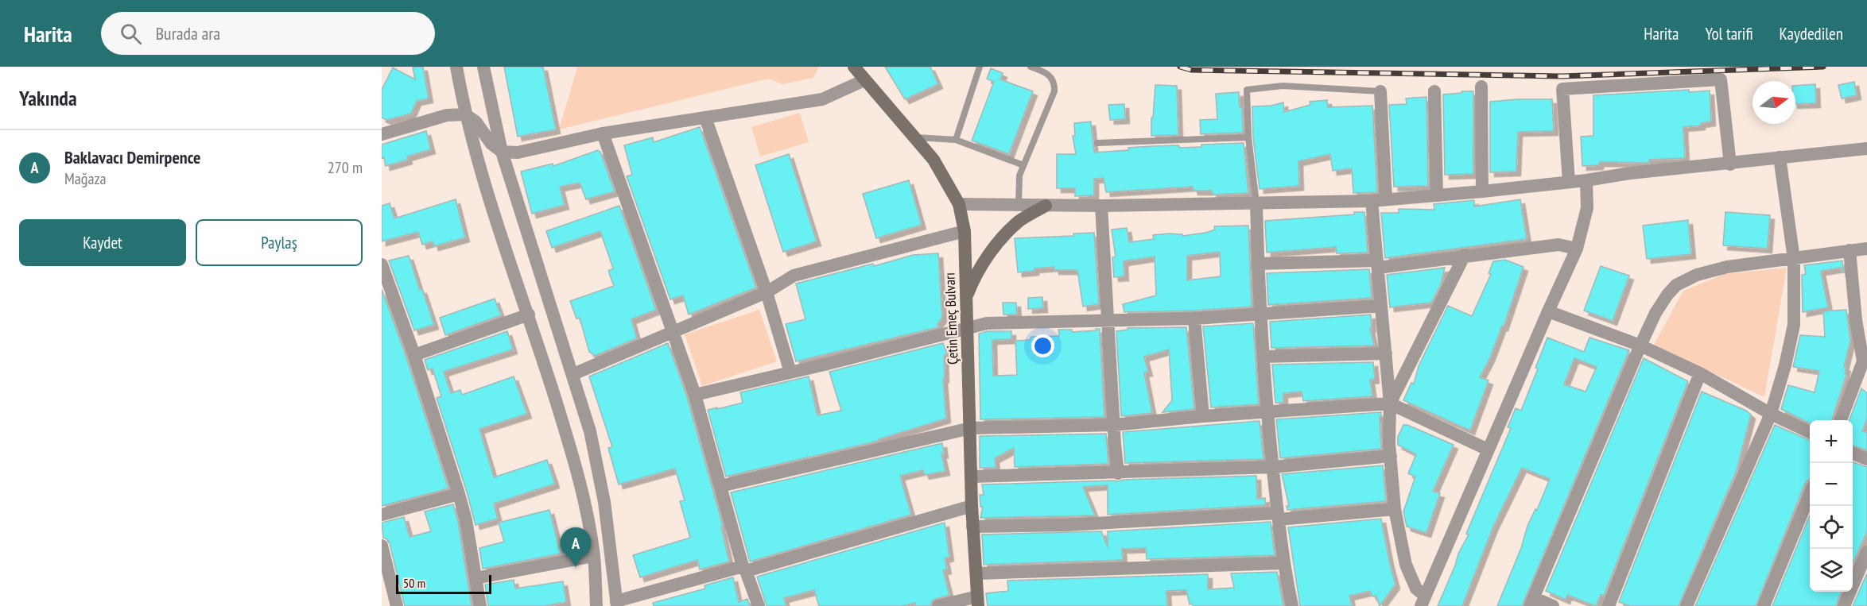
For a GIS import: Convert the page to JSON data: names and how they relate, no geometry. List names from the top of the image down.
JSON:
{
  "streets": {
    "main road": ["Çetin Emeç Bulvarı"]
  },
  "scale_bar": "50 m",
  "north": "right",
  "page": {
    "header": "Harita",
    "search": "Burada ara",
    "nav": ["Harita", "Yol tarifi", "Kaydedilen"],
    "heading": "Yakında",
    "list": [
      {
        "mark": "A",
        "name": "Baklavacı Demirpence",
        "note": "Mağaza",
        "value": "270 m"
      }
    ],
    "buttons": ["Kaydet", "Paylaş"],
    "map_buttons": ["+", "−"],
    "pins": "A",
    "scale": "50 m"
  }
}
